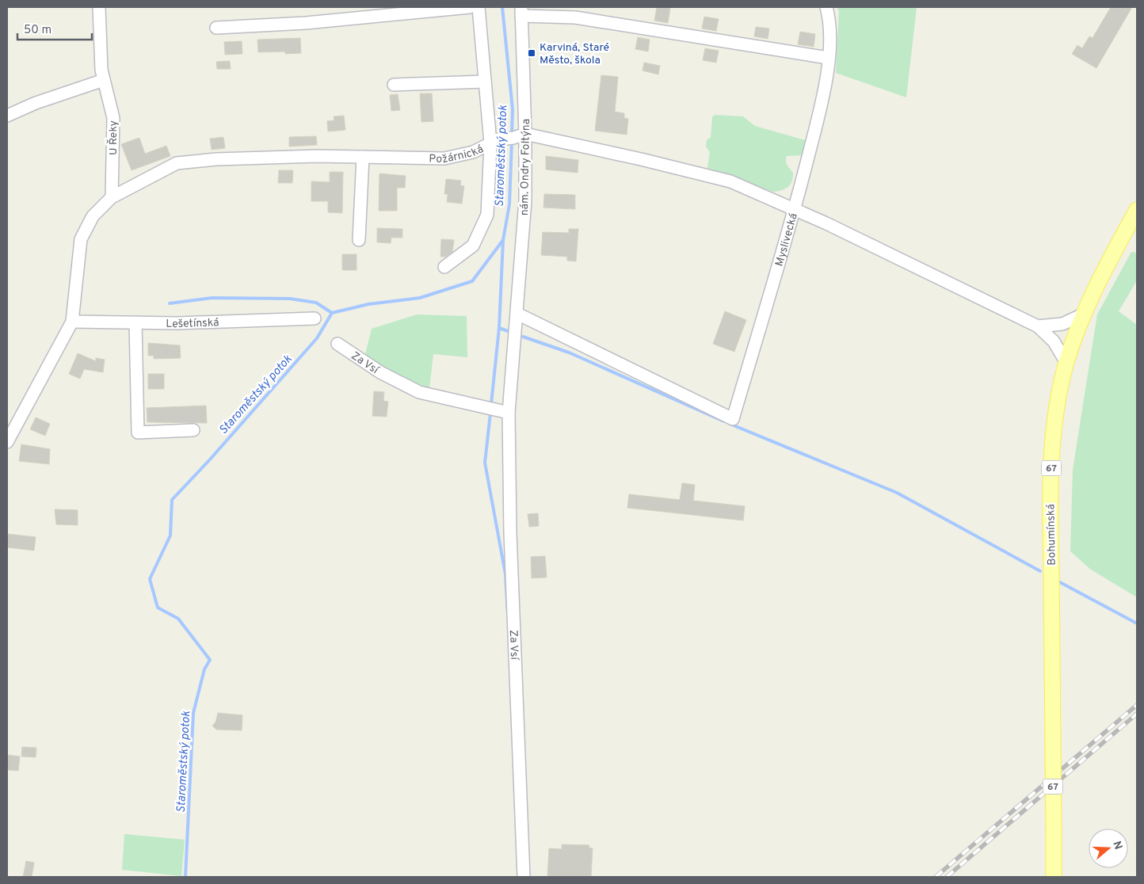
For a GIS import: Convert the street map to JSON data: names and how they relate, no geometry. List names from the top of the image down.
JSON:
{
  "streets": {
    "main road": ["67", "Bohumínská"],
    "street": [
      "U Řeky",
      "Požárnická",
      "nám. Ondry Foltýna",
      "Myslivecká",
      "Lešetínská",
      "Za Vsí"
    ]
  },
  "crossings": [
    ["U Řeky", "Požárnická"],
    ["Požárnická", "nám. Ondry Foltýna"],
    ["Požárnická", "Myslivecká"],
    ["nám. Ondry Foltýna", "Myslivecká"],
    ["nám. Ondry Foltýna", "Za Vsí"]
  ],
  "water": ["Staroměstský potok"],
  "places": {
    "transit": ["Karviná, Staré Město, škola"]
  },
  "scale_bar": "50 m",
  "north": "right"
}
